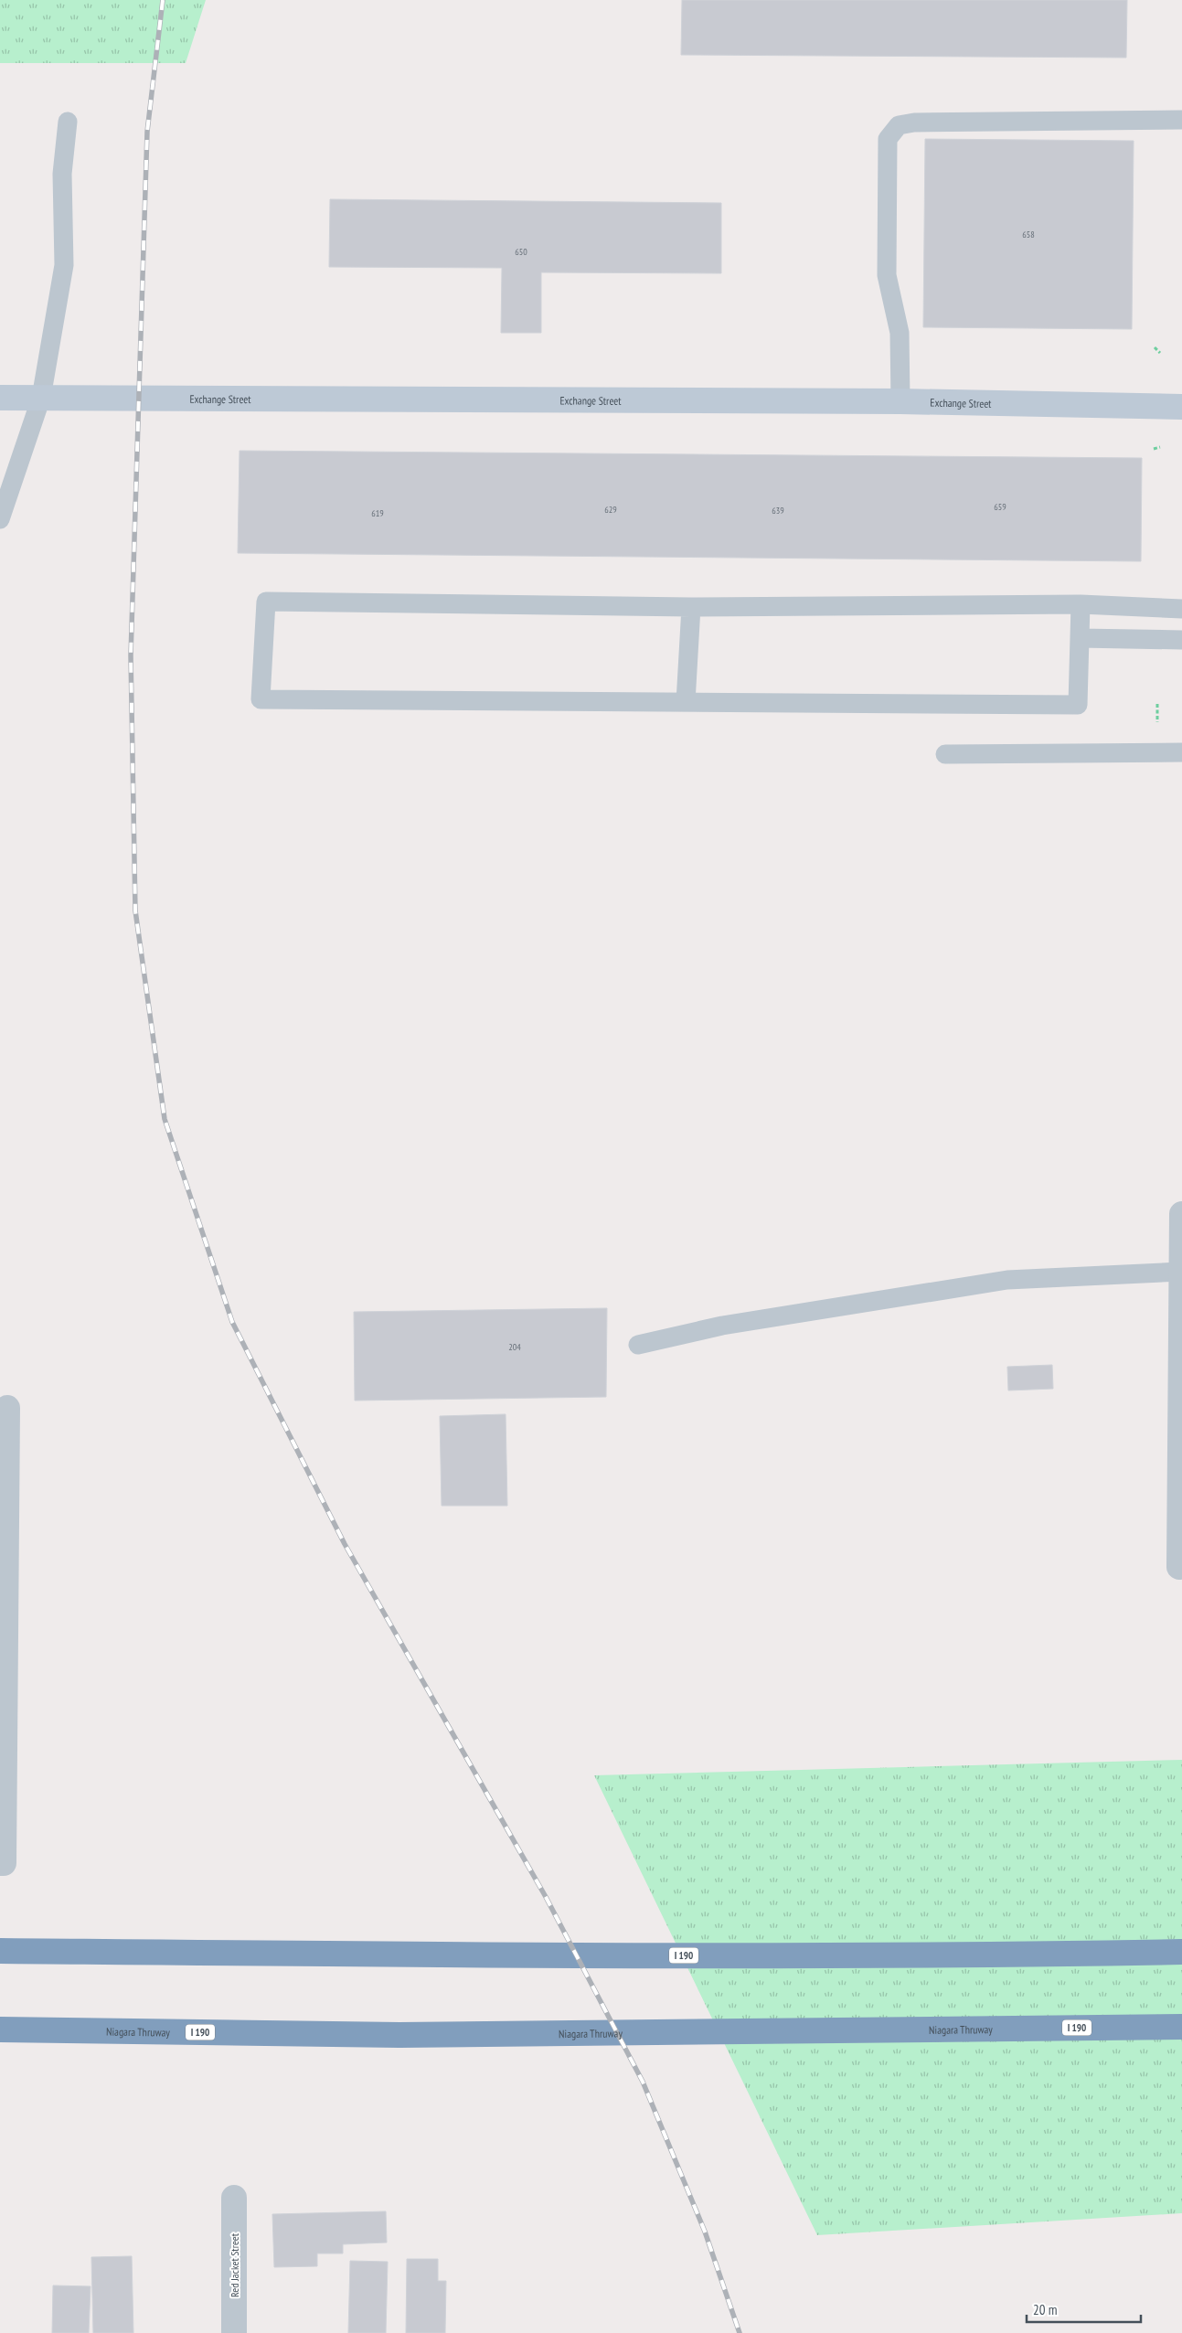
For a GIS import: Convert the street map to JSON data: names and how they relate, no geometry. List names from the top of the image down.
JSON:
{
  "streets": {
    "highway": ["I 190", "Niagara Thruway"],
    "street": ["Exchange Street", "Red Jacket Street"]
  },
  "house_numbers": [
    "658",
    "650",
    "659",
    "629",
    "639",
    "619",
    "204"
  ],
  "scale_bar": "20 m"
}
